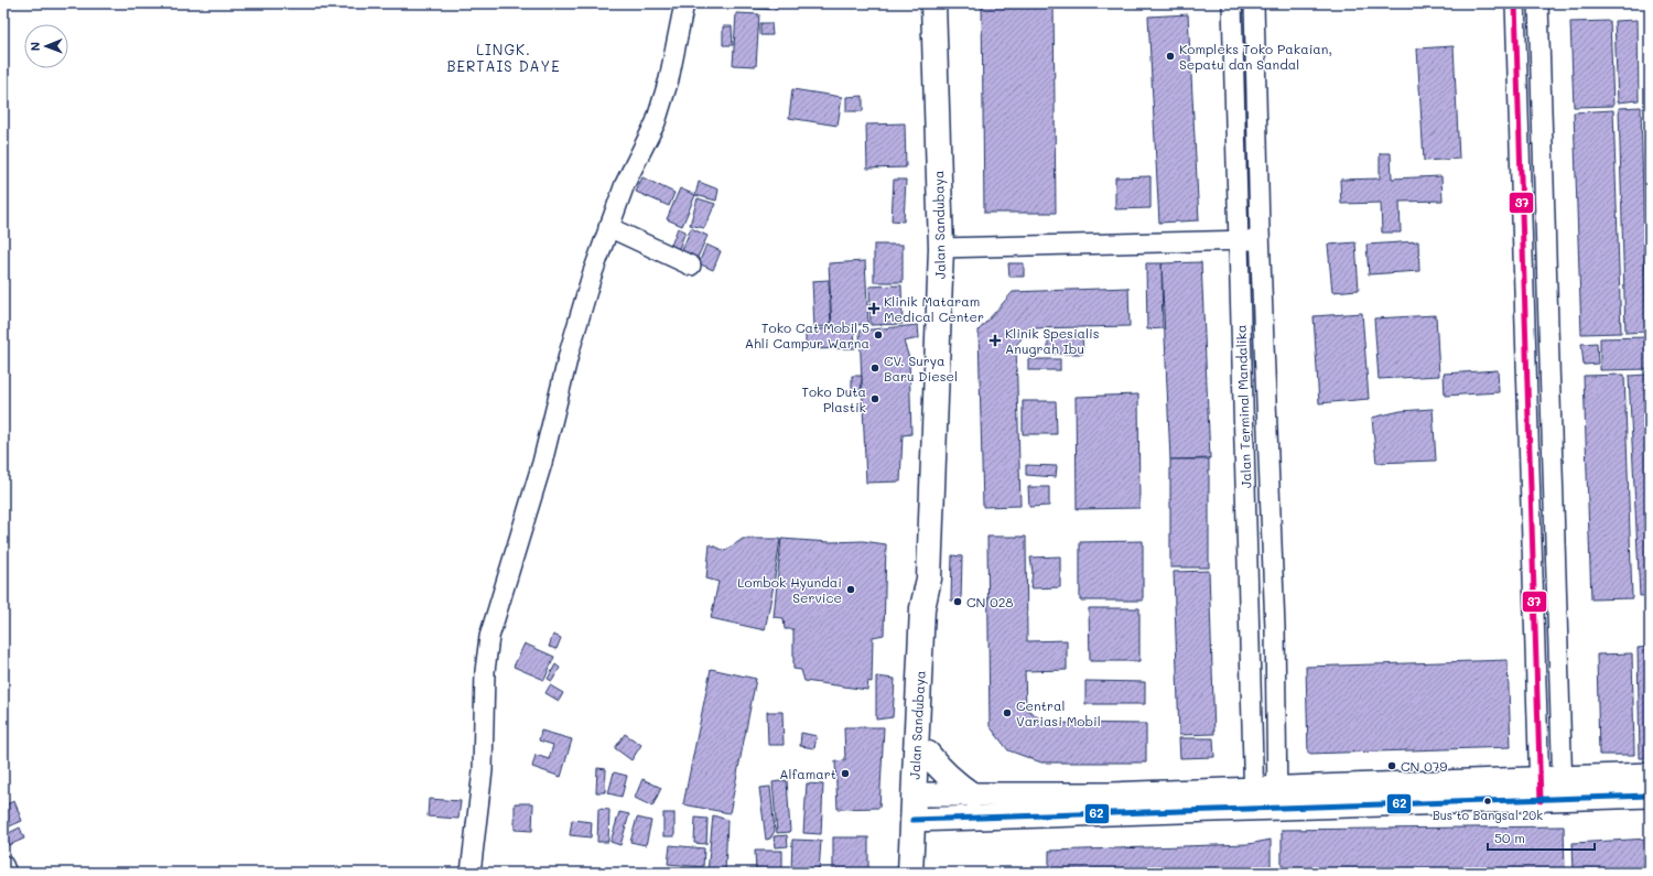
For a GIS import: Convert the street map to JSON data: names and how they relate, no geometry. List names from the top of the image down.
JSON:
{
  "streets": {
    "highway": ["Jalan Sandubaya"],
    "street": ["Jalan Terminal Mandalika"]
  },
  "districts": ["LINGK. BERTAIS DAYE"],
  "places": {
    "other": [
      "Kompleks Toko Pakaian, Sepatu dan Sandal",
      "Toko Cat Mobil 5 Ahli Campur Warna",
      "CV. Surya Baru Diesel",
      "Toko Duta Plastik",
      "Lombok Hyundai Service",
      "CN 028",
      "Central Variasi Mobil",
      "CN 079",
      "Alfamart",
      "Bus to Bangsal 20k"
    ],
    "health": ["Klinik Mataram Medical Center", "Klinik Spesialis Anugrah Ibu"]
  },
  "lines": ["transit line 37", "transit line 62"],
  "scale_bar": "50 m",
  "north": "left"
}
